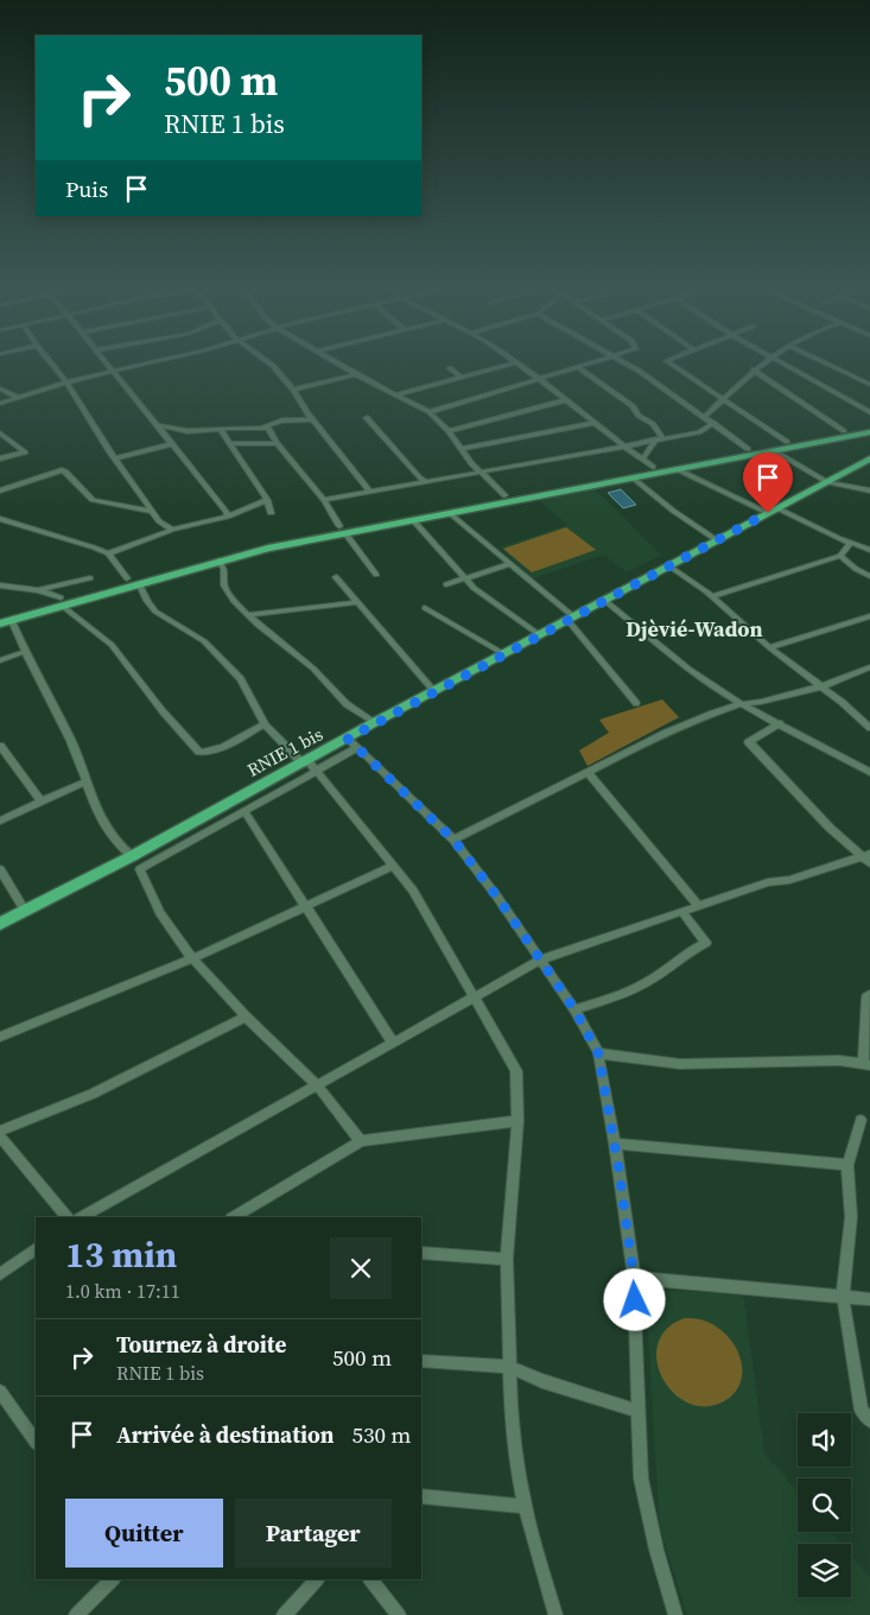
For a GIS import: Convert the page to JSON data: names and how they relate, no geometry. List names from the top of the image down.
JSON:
{
  "streets": {
    "main road": ["RNIE 1 bis"]
  },
  "districts": ["Djèvié-Wadon"],
  "page": {
    "turn": ["500 m", "RNIE 1 bis"],
    "then": "Puis",
    "heading": ["13 min", "1.0 km · 17:11"],
    "list": [
      {
        "name": "Tournez à droite",
        "note": "RNIE 1 bis",
        "value": "500 m"
      },
      {
        "name": "Arrivée à destination",
        "value": "530 m"
      }
    ],
    "buttons": ["Quitter", "Partager"]
  }
}
